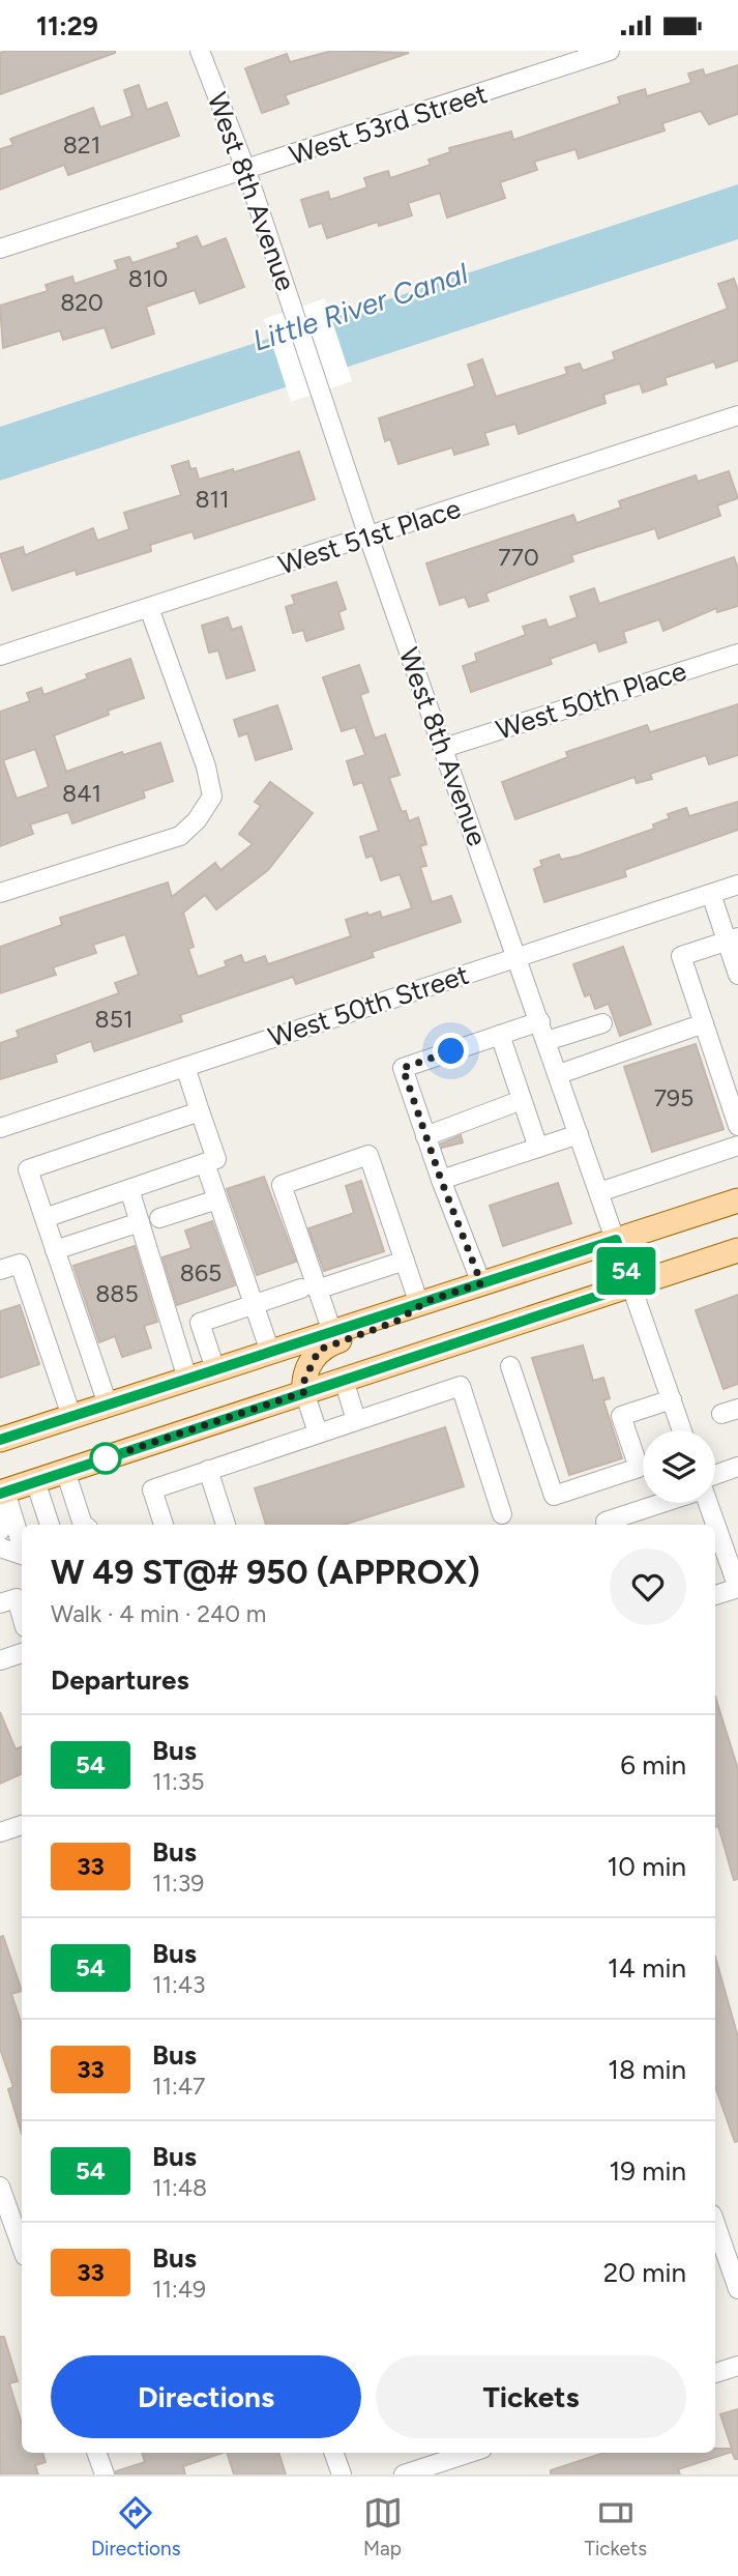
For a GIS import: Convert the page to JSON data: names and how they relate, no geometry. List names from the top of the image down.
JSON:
{
  "streets": {
    "street": [
      "West 53rd Street",
      "West 8th Avenue",
      "West 51st Place",
      "West 50th Place",
      "West 50th Street"
    ]
  },
  "crossings": [
    ["West 53rd Street", "West 8th Avenue"],
    ["West 8th Avenue", "West 51st Place"],
    ["West 8th Avenue", "West 50th Place"],
    ["West 8th Avenue", "West 50th Street"]
  ],
  "water": ["Little River Canal"],
  "lines": ["bus line 54"],
  "house_numbers": [
    "821",
    "810",
    "820",
    "811",
    "770",
    "841",
    "851",
    "795",
    "865",
    "885"
  ],
  "page": {
    "status": "11:29",
    "on_map": "54",
    "heading": [
      ["W 49 ST@# 950 (APPROX)", "Walk · 4 min · 240 m"],
      "Departures"
    ],
    "list": [
      {
        "mark": "54",
        "name": "Bus",
        "note": "11:35",
        "value": "6 min"
      },
      {
        "mark": "33",
        "name": "Bus",
        "note": "11:39",
        "value": "10 min"
      },
      {
        "mark": "54",
        "name": "Bus",
        "note": "11:43",
        "value": "14 min"
      },
      {
        "mark": "33",
        "name": "Bus",
        "note": "11:47",
        "value": "18 min"
      },
      {
        "mark": "54",
        "name": "Bus",
        "note": "11:48",
        "value": "19 min"
      },
      {
        "mark": "33",
        "name": "Bus",
        "note": "11:49",
        "value": "20 min"
      }
    ],
    "buttons": ["Directions", "Tickets"],
    "tabs": ["Directions", "Map", "Tickets"]
  }
}
